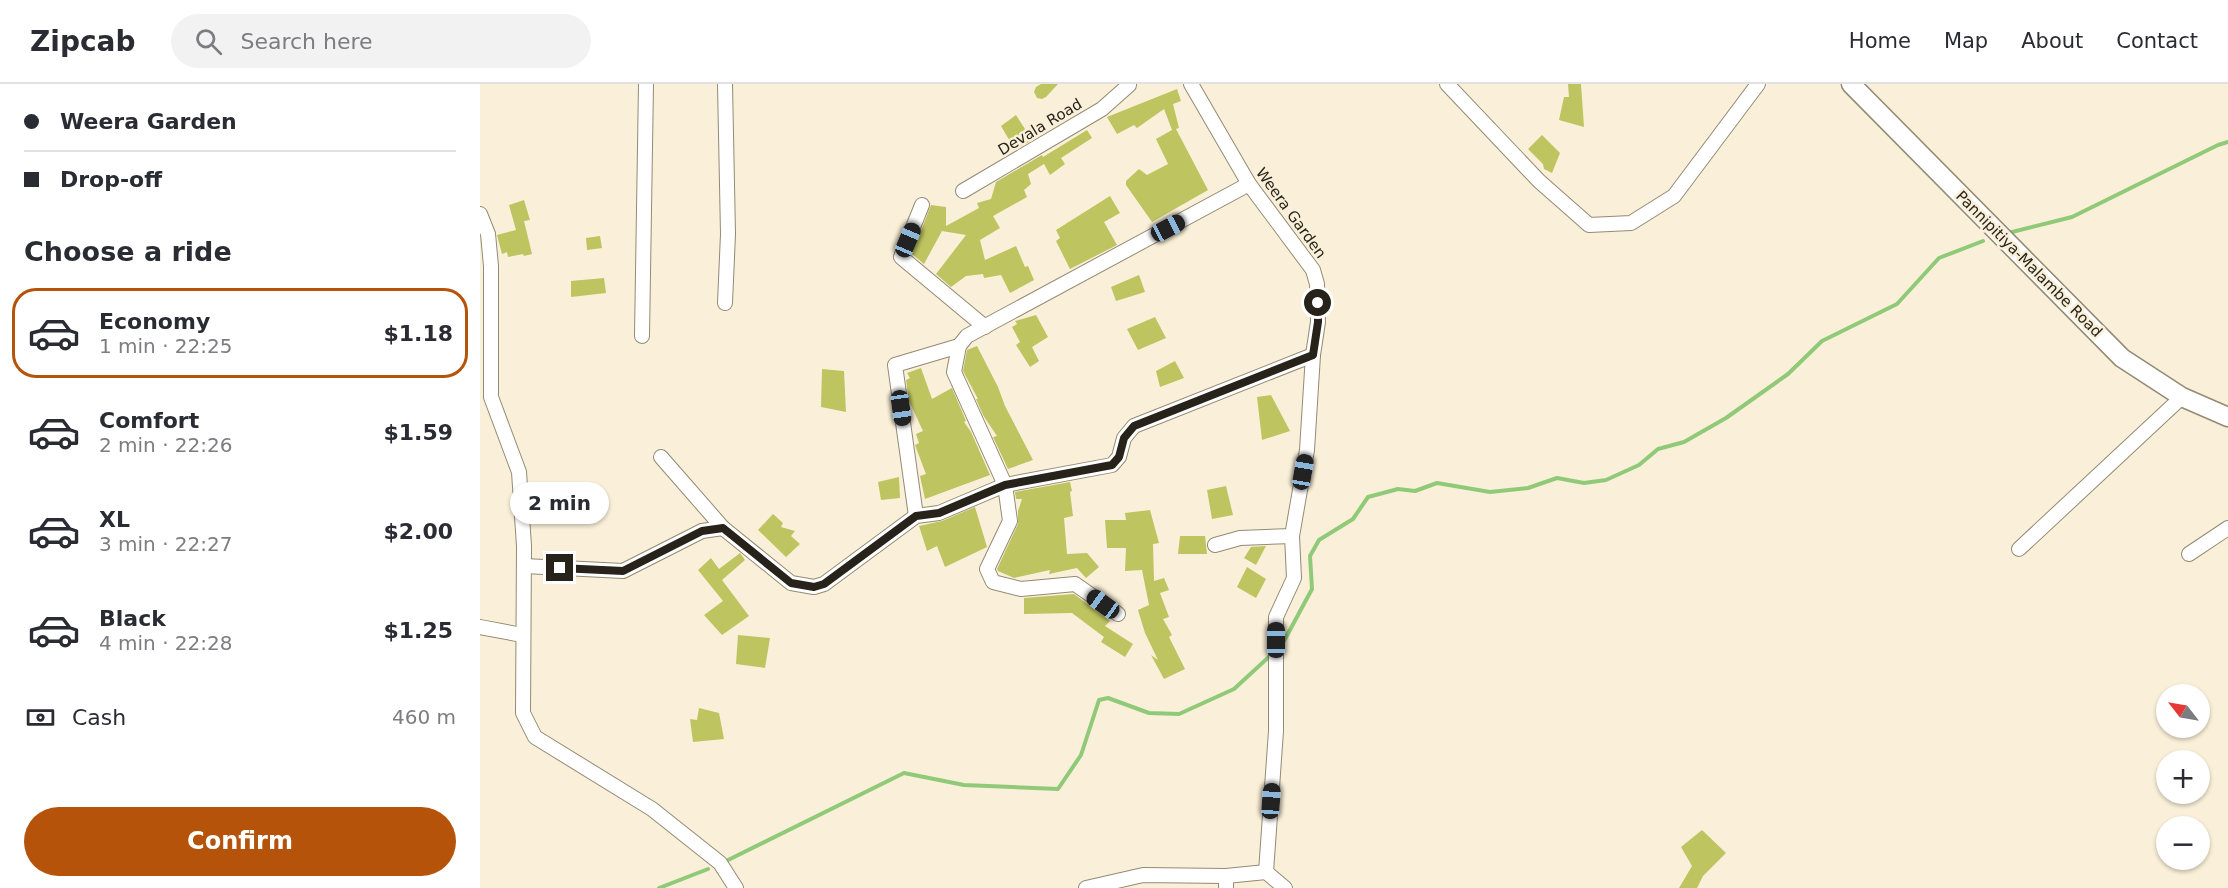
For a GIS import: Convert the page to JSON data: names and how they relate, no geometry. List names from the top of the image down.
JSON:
{
  "streets": {
    "street": ["Devala Road", "Weera Garden", "Pannipitiya-Malambe Road"]
  },
  "north": "top left",
  "page": {
    "header": "Zipcab",
    "search": "Search here",
    "nav": [
      "Home",
      "Map",
      "About",
      "Contact"
    ],
    "banner": ["Weera Garden", "Drop-off"],
    "heading": "Choose a ride",
    "list": [
      {
        "name": "Economy",
        "note": "1 min · 22:25",
        "value": "$1.18"
      },
      {
        "name": "Comfort",
        "note": "2 min · 22:26",
        "value": "$1.59"
      },
      {
        "name": "XL",
        "note": "3 min · 22:27",
        "value": "$2.00"
      },
      {
        "name": "Black",
        "note": "4 min · 22:28",
        "value": "$1.25"
      }
    ],
    "bubble": "2 min",
    "pay": ["Cash", "460 m"],
    "map_buttons": ["+", "−"],
    "buttons": "Confirm"
  }
}
